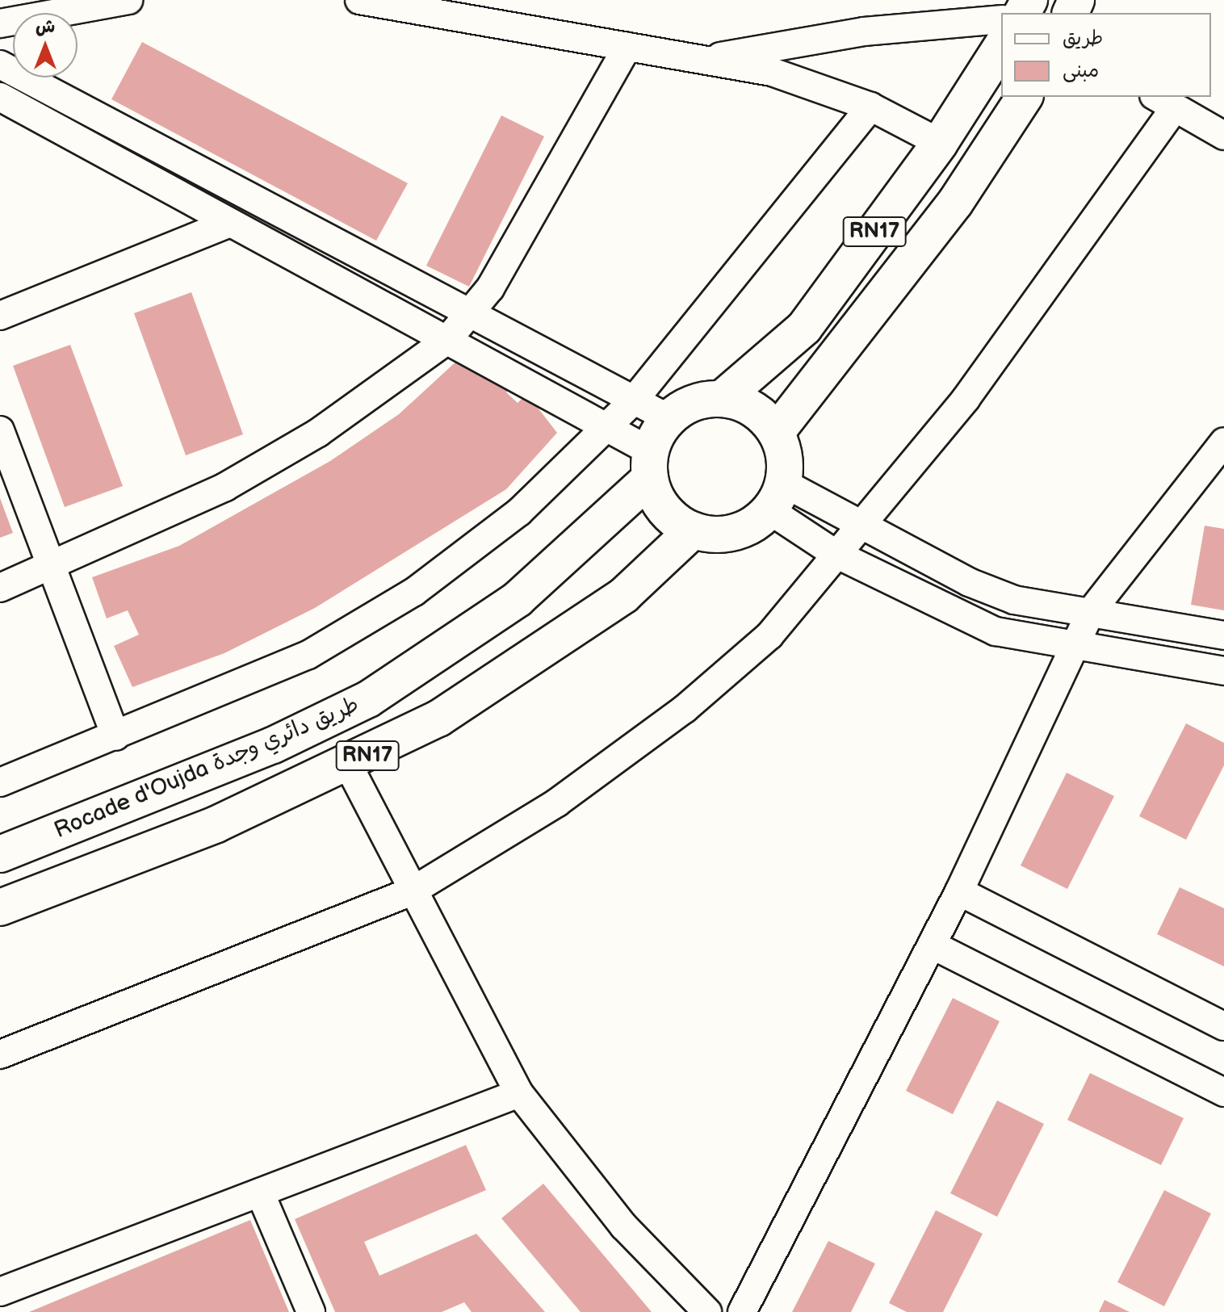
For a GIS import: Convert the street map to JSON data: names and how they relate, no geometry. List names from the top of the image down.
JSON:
{
  "streets": {
    "highway": ["RN17", "Rocade d'Oujda طريق دائري وجدة"]
  },
  "crossings": [
    ["RN17", "Rocade d'Oujda طريق دائري وجدة"]
  ],
  "legend": ["طريق", "مبنى"],
  "north": "top"
}
